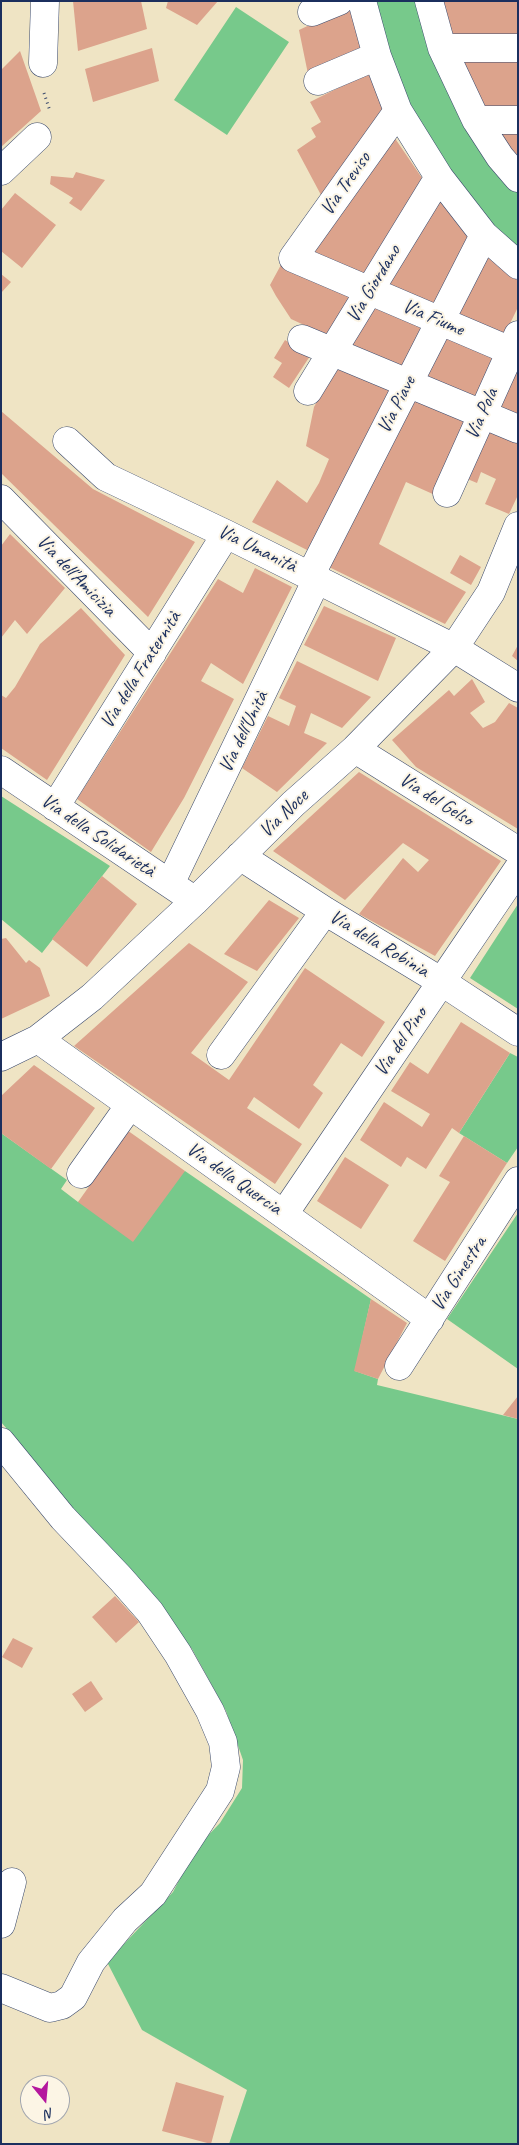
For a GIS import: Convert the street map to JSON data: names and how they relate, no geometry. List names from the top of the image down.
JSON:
{
  "streets": {
    "street": [
      "Via Treviso",
      "Via Giordano",
      "Via Fiume",
      "Via Piave",
      "Via Pola",
      "Via Umanità",
      "Via dell'Amicizia",
      "Via della Fraternità",
      "Via dell'Unità",
      "Via del Gelso",
      "Via Noce",
      "Via della Solidarietà",
      "Via della Robinia",
      "Via del Pino",
      "Via della Quercia",
      "Via Ginestra"
    ]
  },
  "crossings": [
    ["Via Treviso", "Via Fiume"],
    ["Via Giordano", "Via Fiume"],
    ["Via Fiume", "Via Piave"],
    ["Via Fiume", "Via Pola"],
    ["Via Piave", "Via Umanità"],
    ["Via Piave", "Via dell'Unità"],
    ["Via Umanità", "Via della Fraternità"],
    ["Via Umanità", "Via dell'Unità"],
    ["Via Umanità", "Via Noce"],
    ["Via dell'Amicizia", "Via della Fraternità"],
    ["Via della Fraternità", "Via della Solidarietà"],
    ["Via dell'Unità", "Via della Solidarietà"],
    ["Via del Gelso", "Via Noce"],
    ["Via Noce", "Via della Solidarietà"],
    ["Via Noce", "Via della Robinia"],
    ["Via Noce", "Via della Quercia"],
    ["Via della Robinia", "Via del Pino"],
    ["Via del Pino", "Via della Quercia"],
    ["Via della Quercia", "Via Ginestra"]
  ],
  "north": "bottom"
}
